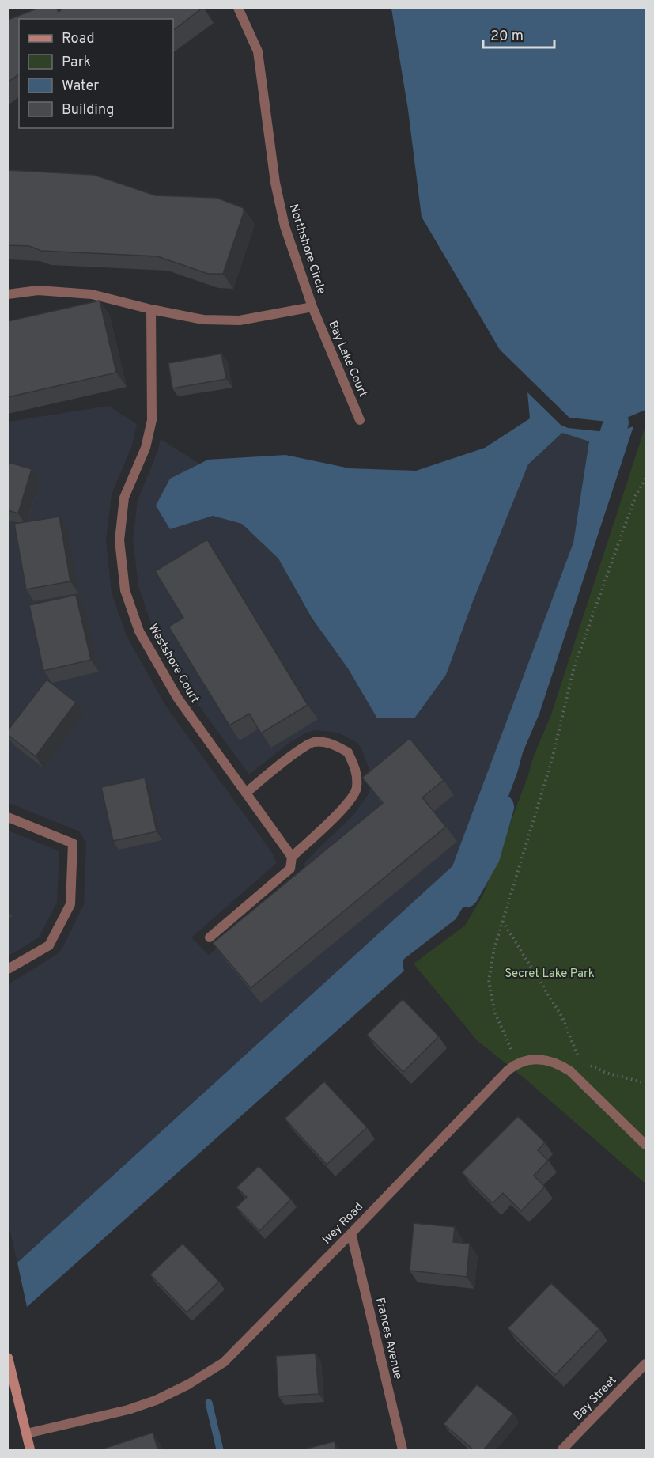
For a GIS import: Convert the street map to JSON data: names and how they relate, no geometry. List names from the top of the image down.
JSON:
{
  "streets": {
    "street": [
      "Northshore Circle",
      "Bay Lake Court",
      "Westshore Court",
      "Ivey Road",
      "Frances Avenue",
      "Bay Street"
    ]
  },
  "crossings": [
    ["Northshore Circle", "Bay Lake Court"],
    ["Northshore Circle", "Westshore Court"],
    ["Ivey Road", "Frances Avenue"]
  ],
  "parks": ["Secret Lake Park"],
  "legend": [
    "Road",
    "Park",
    "Water",
    "Building"
  ],
  "scale_bar": "20 m"
}
